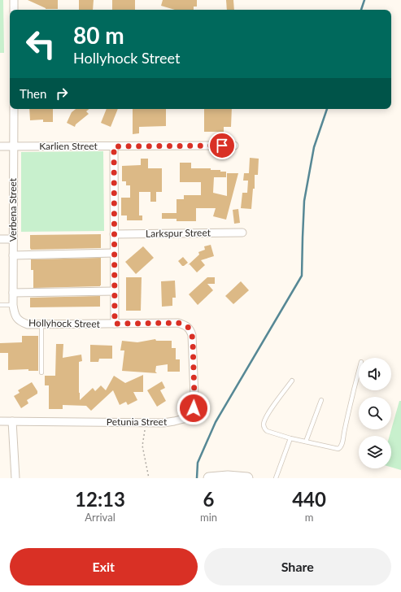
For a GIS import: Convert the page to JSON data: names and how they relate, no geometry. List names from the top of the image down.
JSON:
{
  "streets": {
    "street": [
      "Karlien Street",
      "Verbena Street",
      "Larkspur Street",
      "Hollyhock Street",
      "Petunia Street"
    ]
  },
  "crossings": [
    ["Karlien Street", "Verbena Street"],
    ["Verbena Street", "Hollyhock Street"],
    ["Hollyhock Street", "Petunia Street"]
  ],
  "page": {
    "turn": ["80 m", "Hollyhock Street"],
    "then": "Then",
    "eta": [
      "12:13",
      "Arrival",
      "6",
      "min",
      "440",
      "m"
    ],
    "buttons": ["Exit", "Share"]
  }
}
